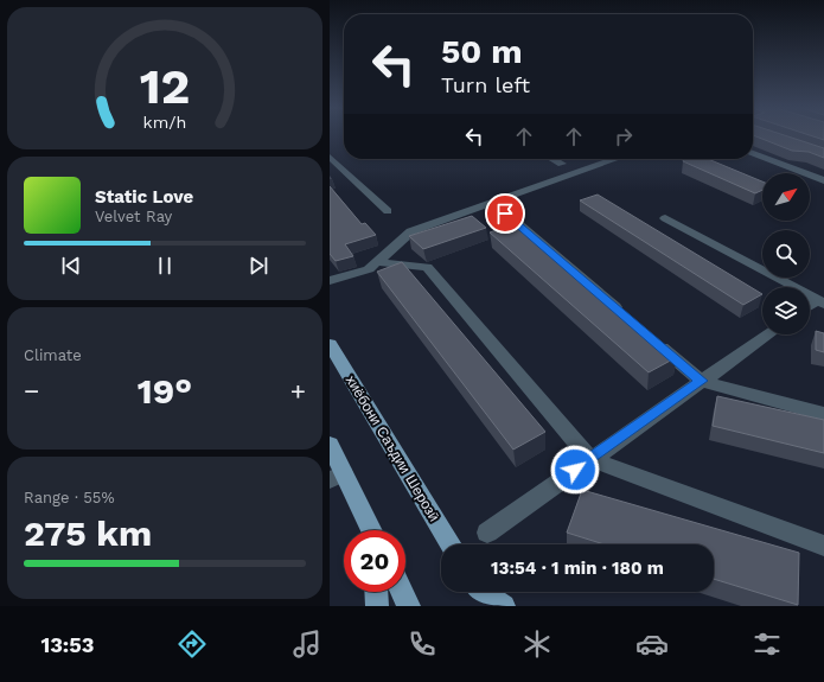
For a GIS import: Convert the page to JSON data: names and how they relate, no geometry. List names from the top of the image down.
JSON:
{
  "streets": {
    "main road": ["хиёбони Саъдии Шерозӣ"]
  },
  "north": "top right",
  "page": {
    "turn": ["50 m", "Turn left"],
    "song": ["Static Love", "Velvet Ray"],
    "tile": [
      "Climate",
      ["Range · 55%", "275 km"]
    ],
    "heat": ["−", "19°", "+"],
    "limit": "20",
    "trip": "13:54 · 1 min · 180 m",
    "tabs": "13:53",
    "gauge": ["12", "km/h"]
  }
}
